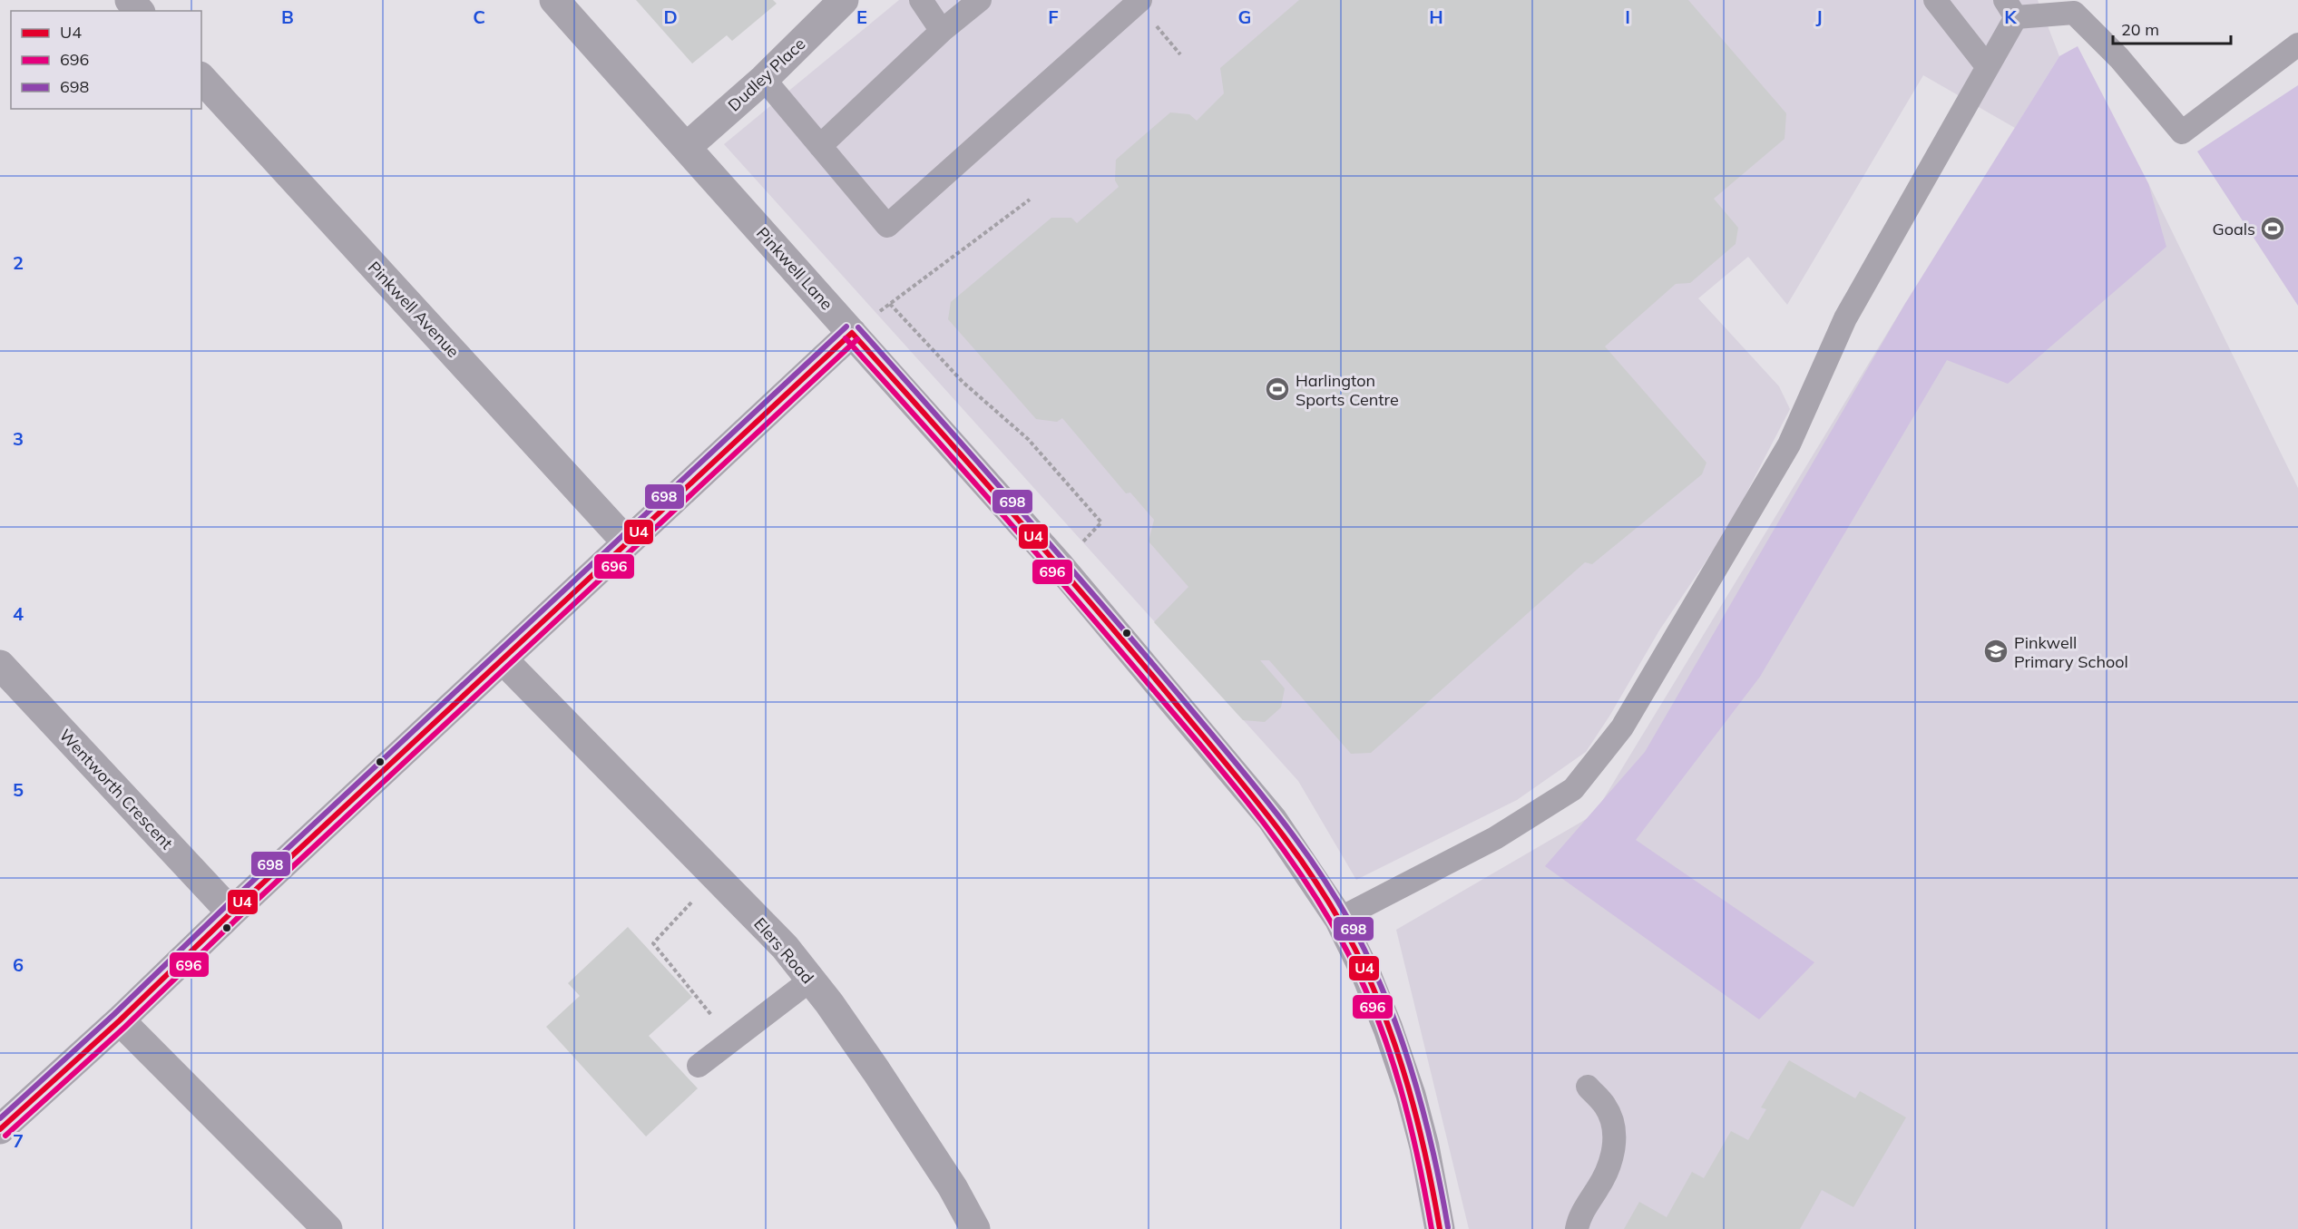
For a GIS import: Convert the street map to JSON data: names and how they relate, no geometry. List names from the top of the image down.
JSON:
{
  "streets": {
    "street": [
      "Dudley Place",
      "Pinkwell Lane",
      "Pinkwell Avenue",
      "Wentworth Crescent",
      "Elers Road"
    ]
  },
  "crossings": [
    ["Dudley Place", "Pinkwell Lane"]
  ],
  "places": {
    "sports": ["Goals", "Harlington Sports Centre"],
    "school or university": ["Pinkwell Primary School"]
  },
  "lines": ["transit line 698", "transit line U4", "transit line 696"],
  "legend": ["U4", "696", "698"],
  "scale_bar": "20 m",
  "grid": {
    "columns": [
      "B",
      "C",
      "D",
      "E",
      "F",
      "G",
      "H",
      "I",
      "J",
      "K"
    ],
    "rows": [
      "2",
      "3",
      "4",
      "5",
      "6",
      "7"
    ]
  }
}
